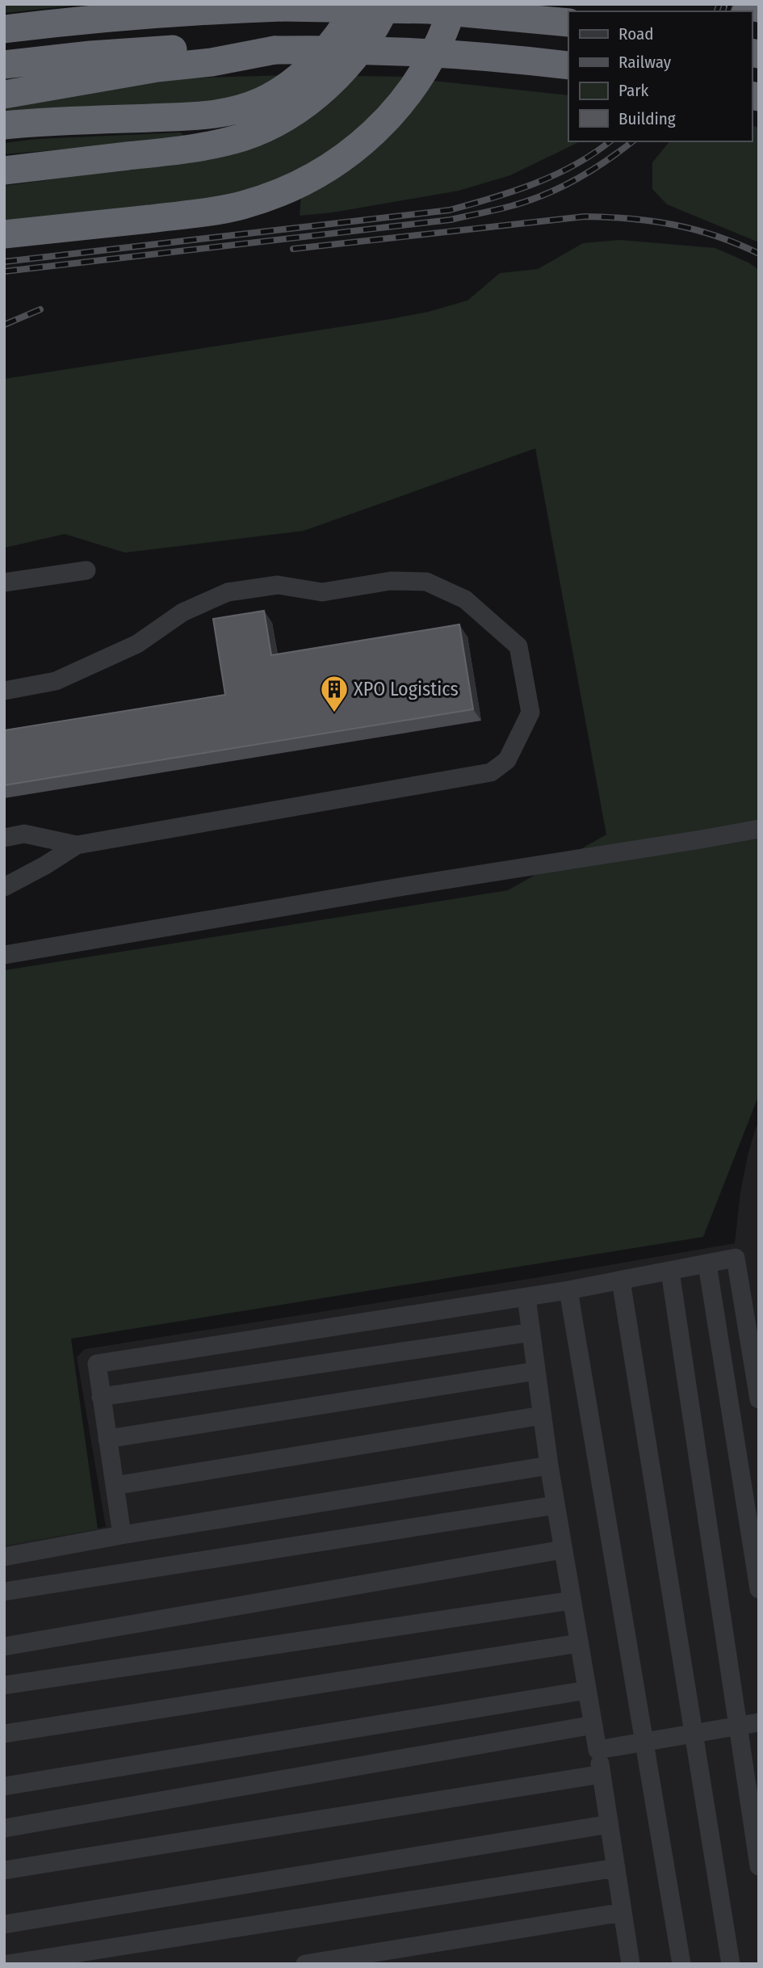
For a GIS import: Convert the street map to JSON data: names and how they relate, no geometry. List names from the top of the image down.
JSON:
{
  "places": {
    "building": ["XPO Logistics"]
  },
  "legend": [
    "Road",
    "Railway",
    "Park",
    "Building"
  ]
}
